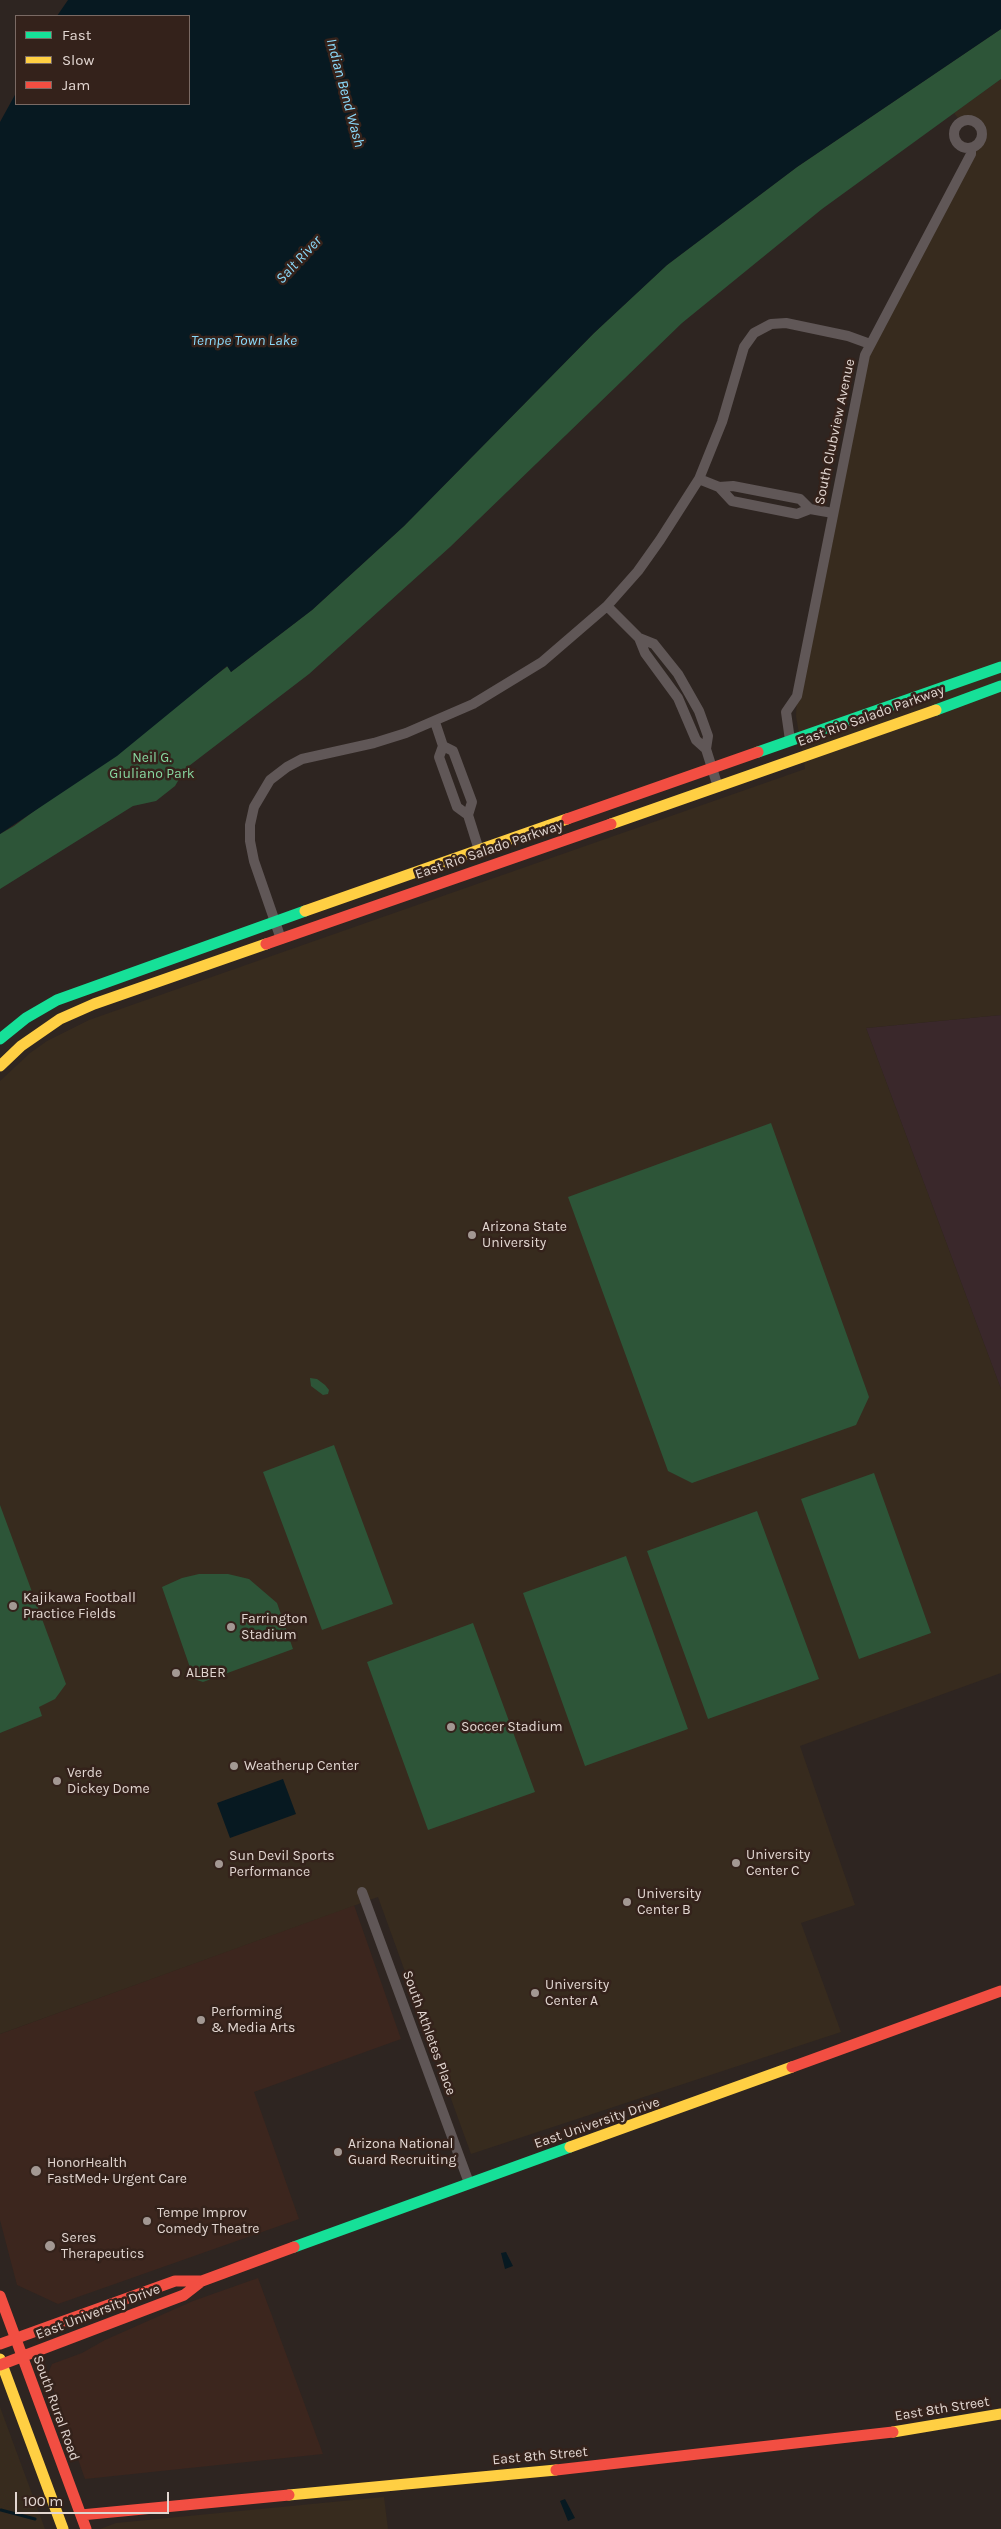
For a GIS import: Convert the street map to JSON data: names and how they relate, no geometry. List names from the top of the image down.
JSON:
{
  "streets": {
    "main road": [
      "East Rio Salado Parkway",
      "East University Drive",
      "South Rural Road",
      "East 8th Street"
    ],
    "street": ["South Clubview Avenue", "South Athletes Place"]
  },
  "crossings": [
    ["South Clubview Avenue", "East Rio Salado Parkway"],
    ["South Athletes Place", "East University Drive"],
    ["East University Drive", "South Rural Road"],
    ["South Rural Road", "East 8th Street"]
  ],
  "water": ["Indian Bend Wash", "Salt River", "Tempe Town Lake"],
  "parks": ["Neil G. Giuliano Park"],
  "places": [
    "Arizona State University",
    "Kajikawa Football Practice Fields",
    "Farrington Stadium",
    "ALBER",
    "Soccer Stadium",
    "Weatherup Center",
    "Verde Dickey Dome",
    "University Center C",
    "Sun Devil Sports Performance",
    "University Center B",
    "University Center A",
    "Performing & Media Arts",
    "Arizona National Guard Recruiting",
    "HonorHealth FastMed+ Urgent Care",
    "Tempe Improv Comedy Theatre",
    "Seres Therapeutics"
  ],
  "legend": ["Fast", "Slow", "Jam"],
  "scale_bar": "100 m"
}
